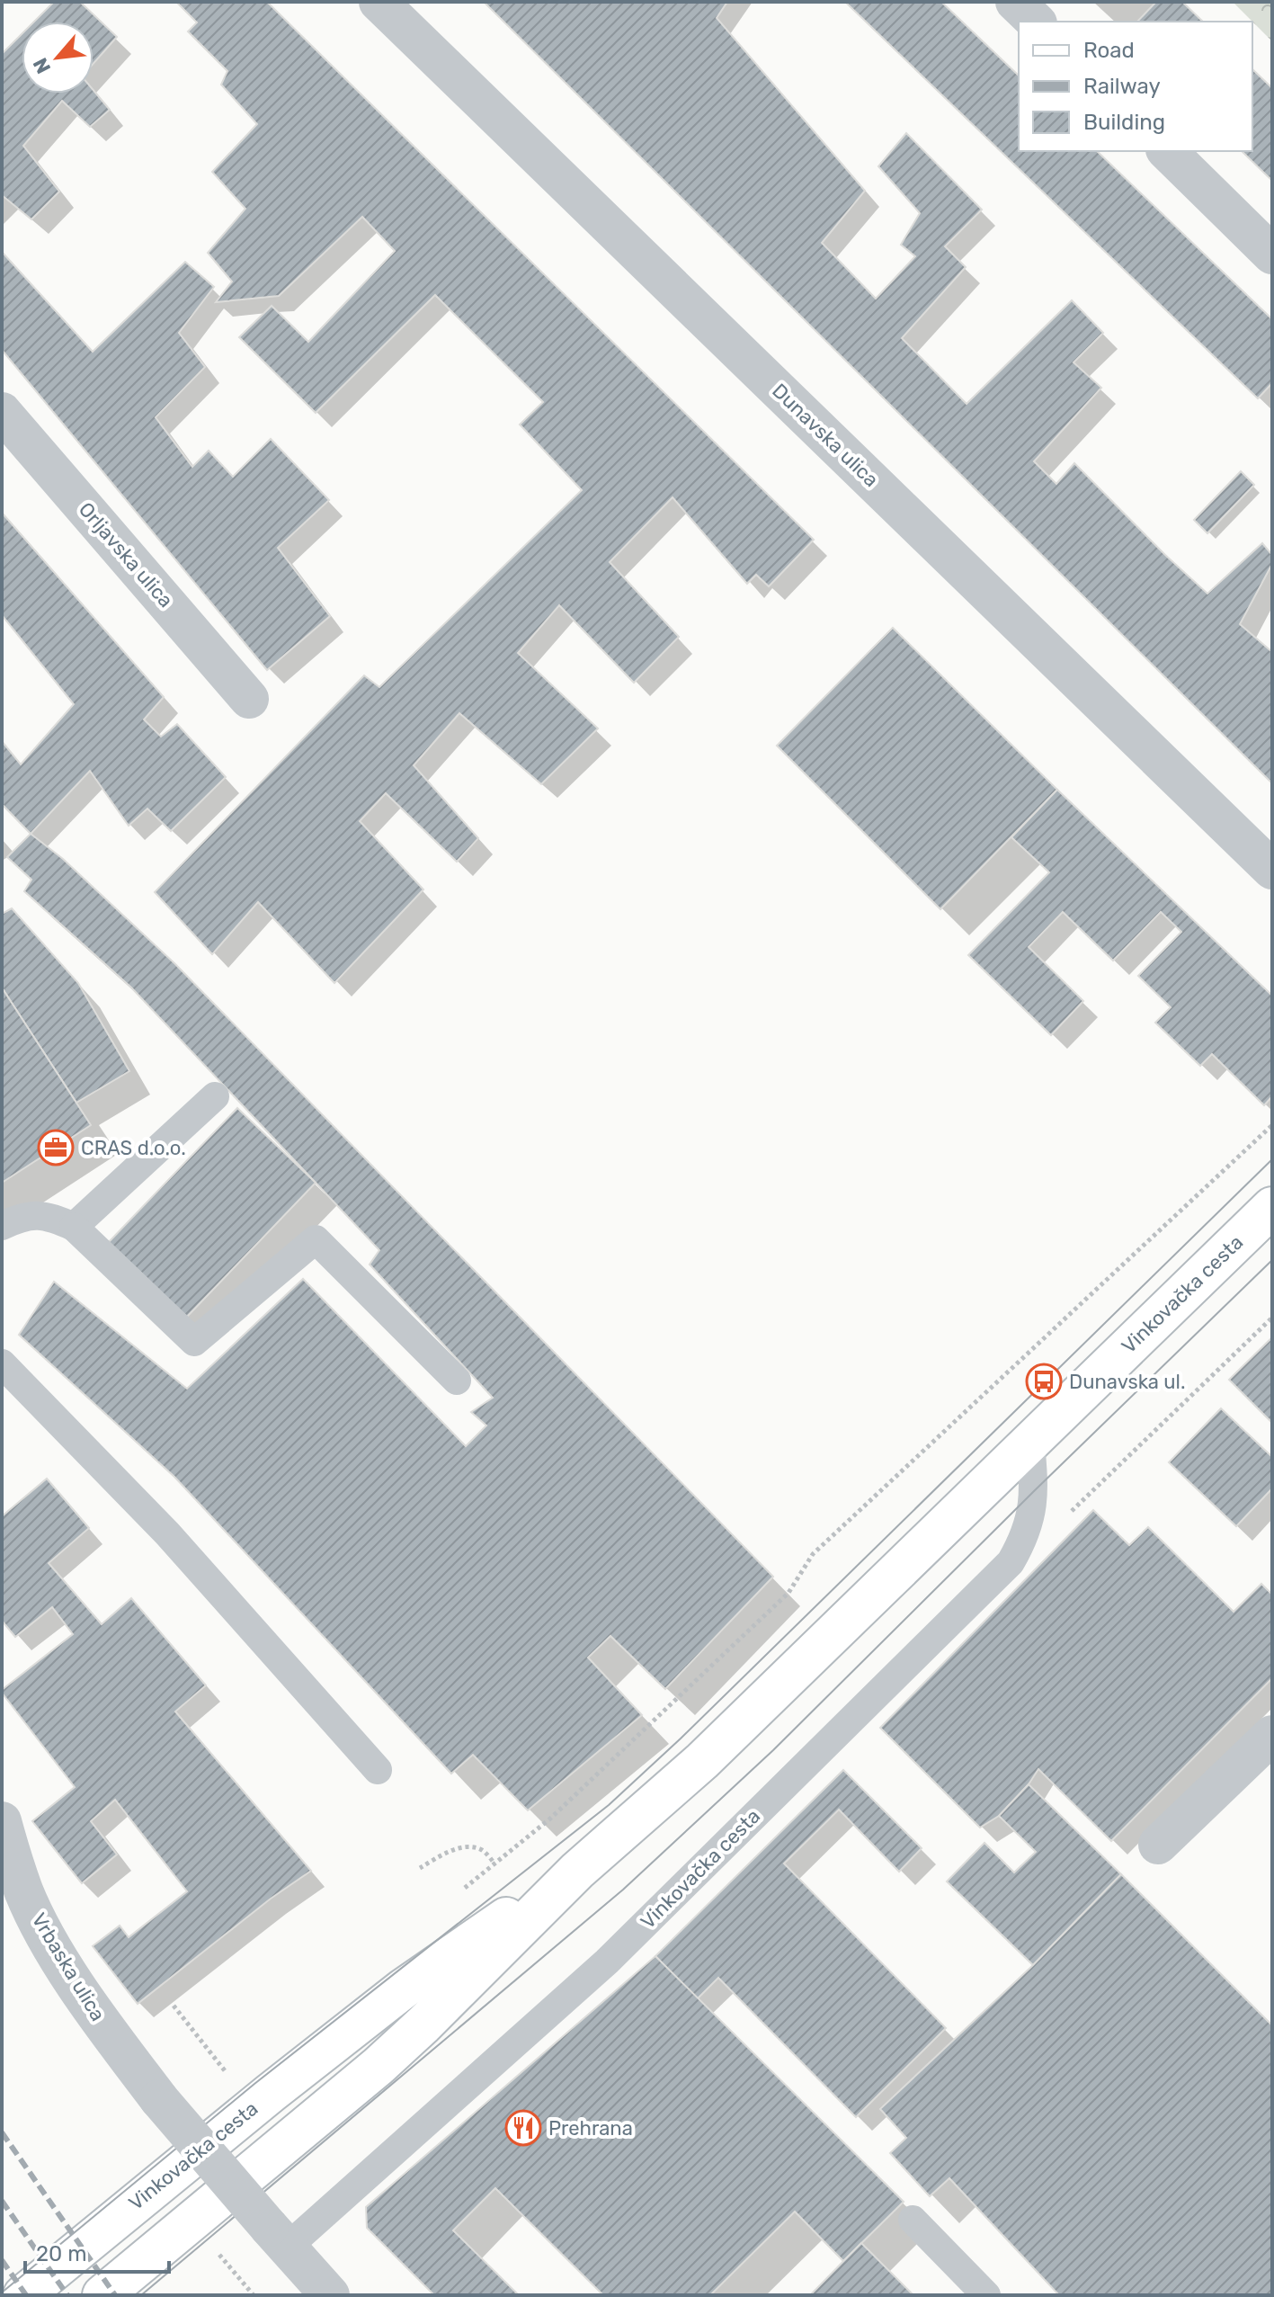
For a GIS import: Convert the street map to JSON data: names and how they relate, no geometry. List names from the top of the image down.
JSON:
{
  "streets": {
    "main road": ["Vinkovačka cesta"],
    "street": ["Dunavska ulica", "Orljavska ulica", "Vrbaska ulica"]
  },
  "crossings": [
    ["Vinkovačka cesta", "Vrbaska ulica"]
  ],
  "places": {
    "office": ["CRAS d.o.o."],
    "bus stop": ["Dunavska ul."],
    "restaurant": ["Prehrana"]
  },
  "legend": ["Road", "Railway", "Building"],
  "scale_bar": "20 m",
  "north": "bottom left"
}
